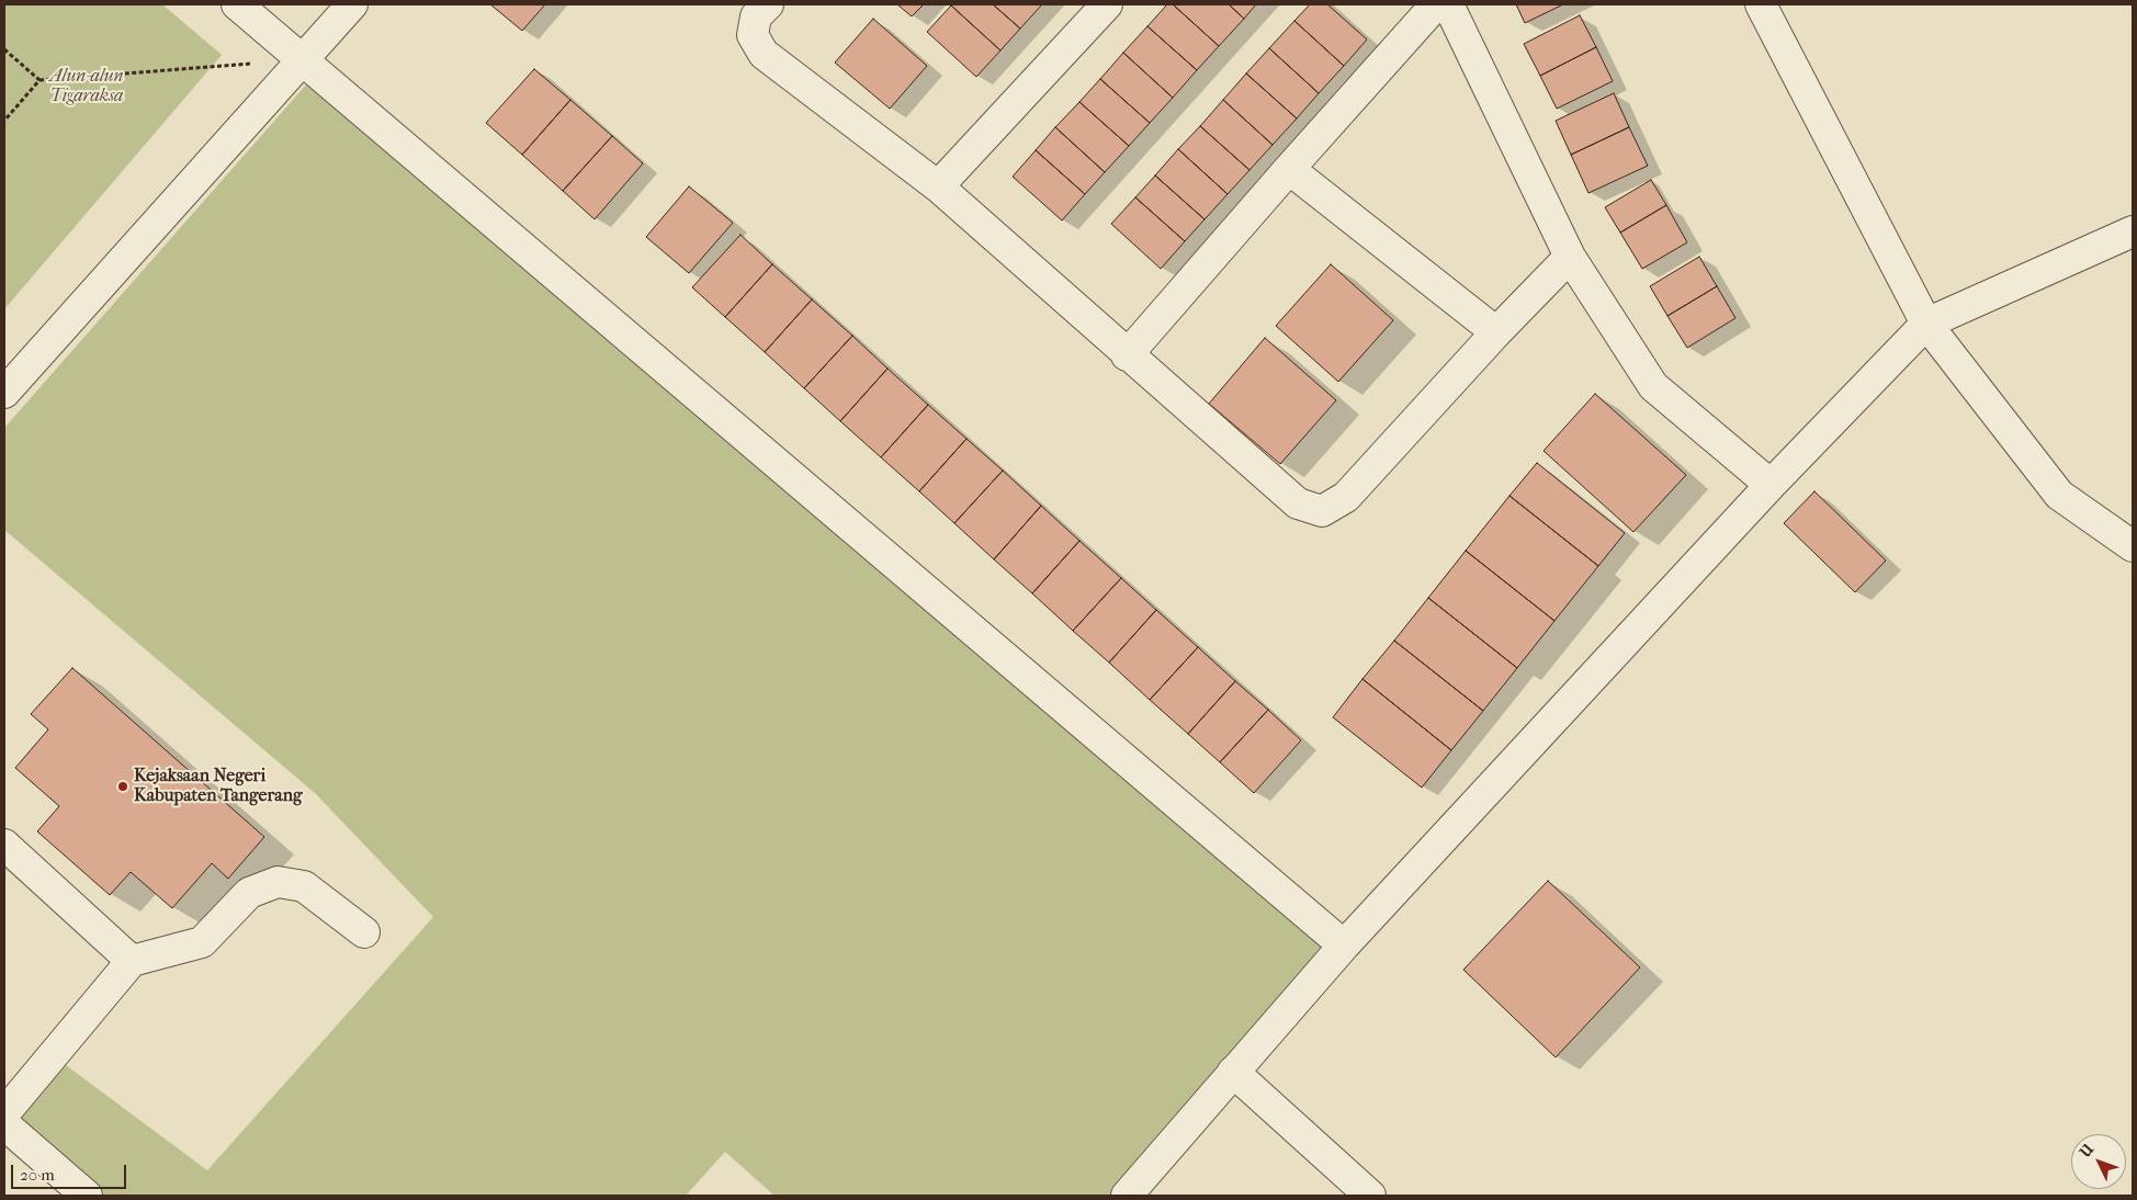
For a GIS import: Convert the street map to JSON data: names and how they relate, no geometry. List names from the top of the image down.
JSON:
{
  "parks": ["Alun-alun Tigaraksa"],
  "places": ["Kejaksaan Negeri Kabupaten Tangerang"],
  "scale_bar": "20 m",
  "north": "top left"
}
